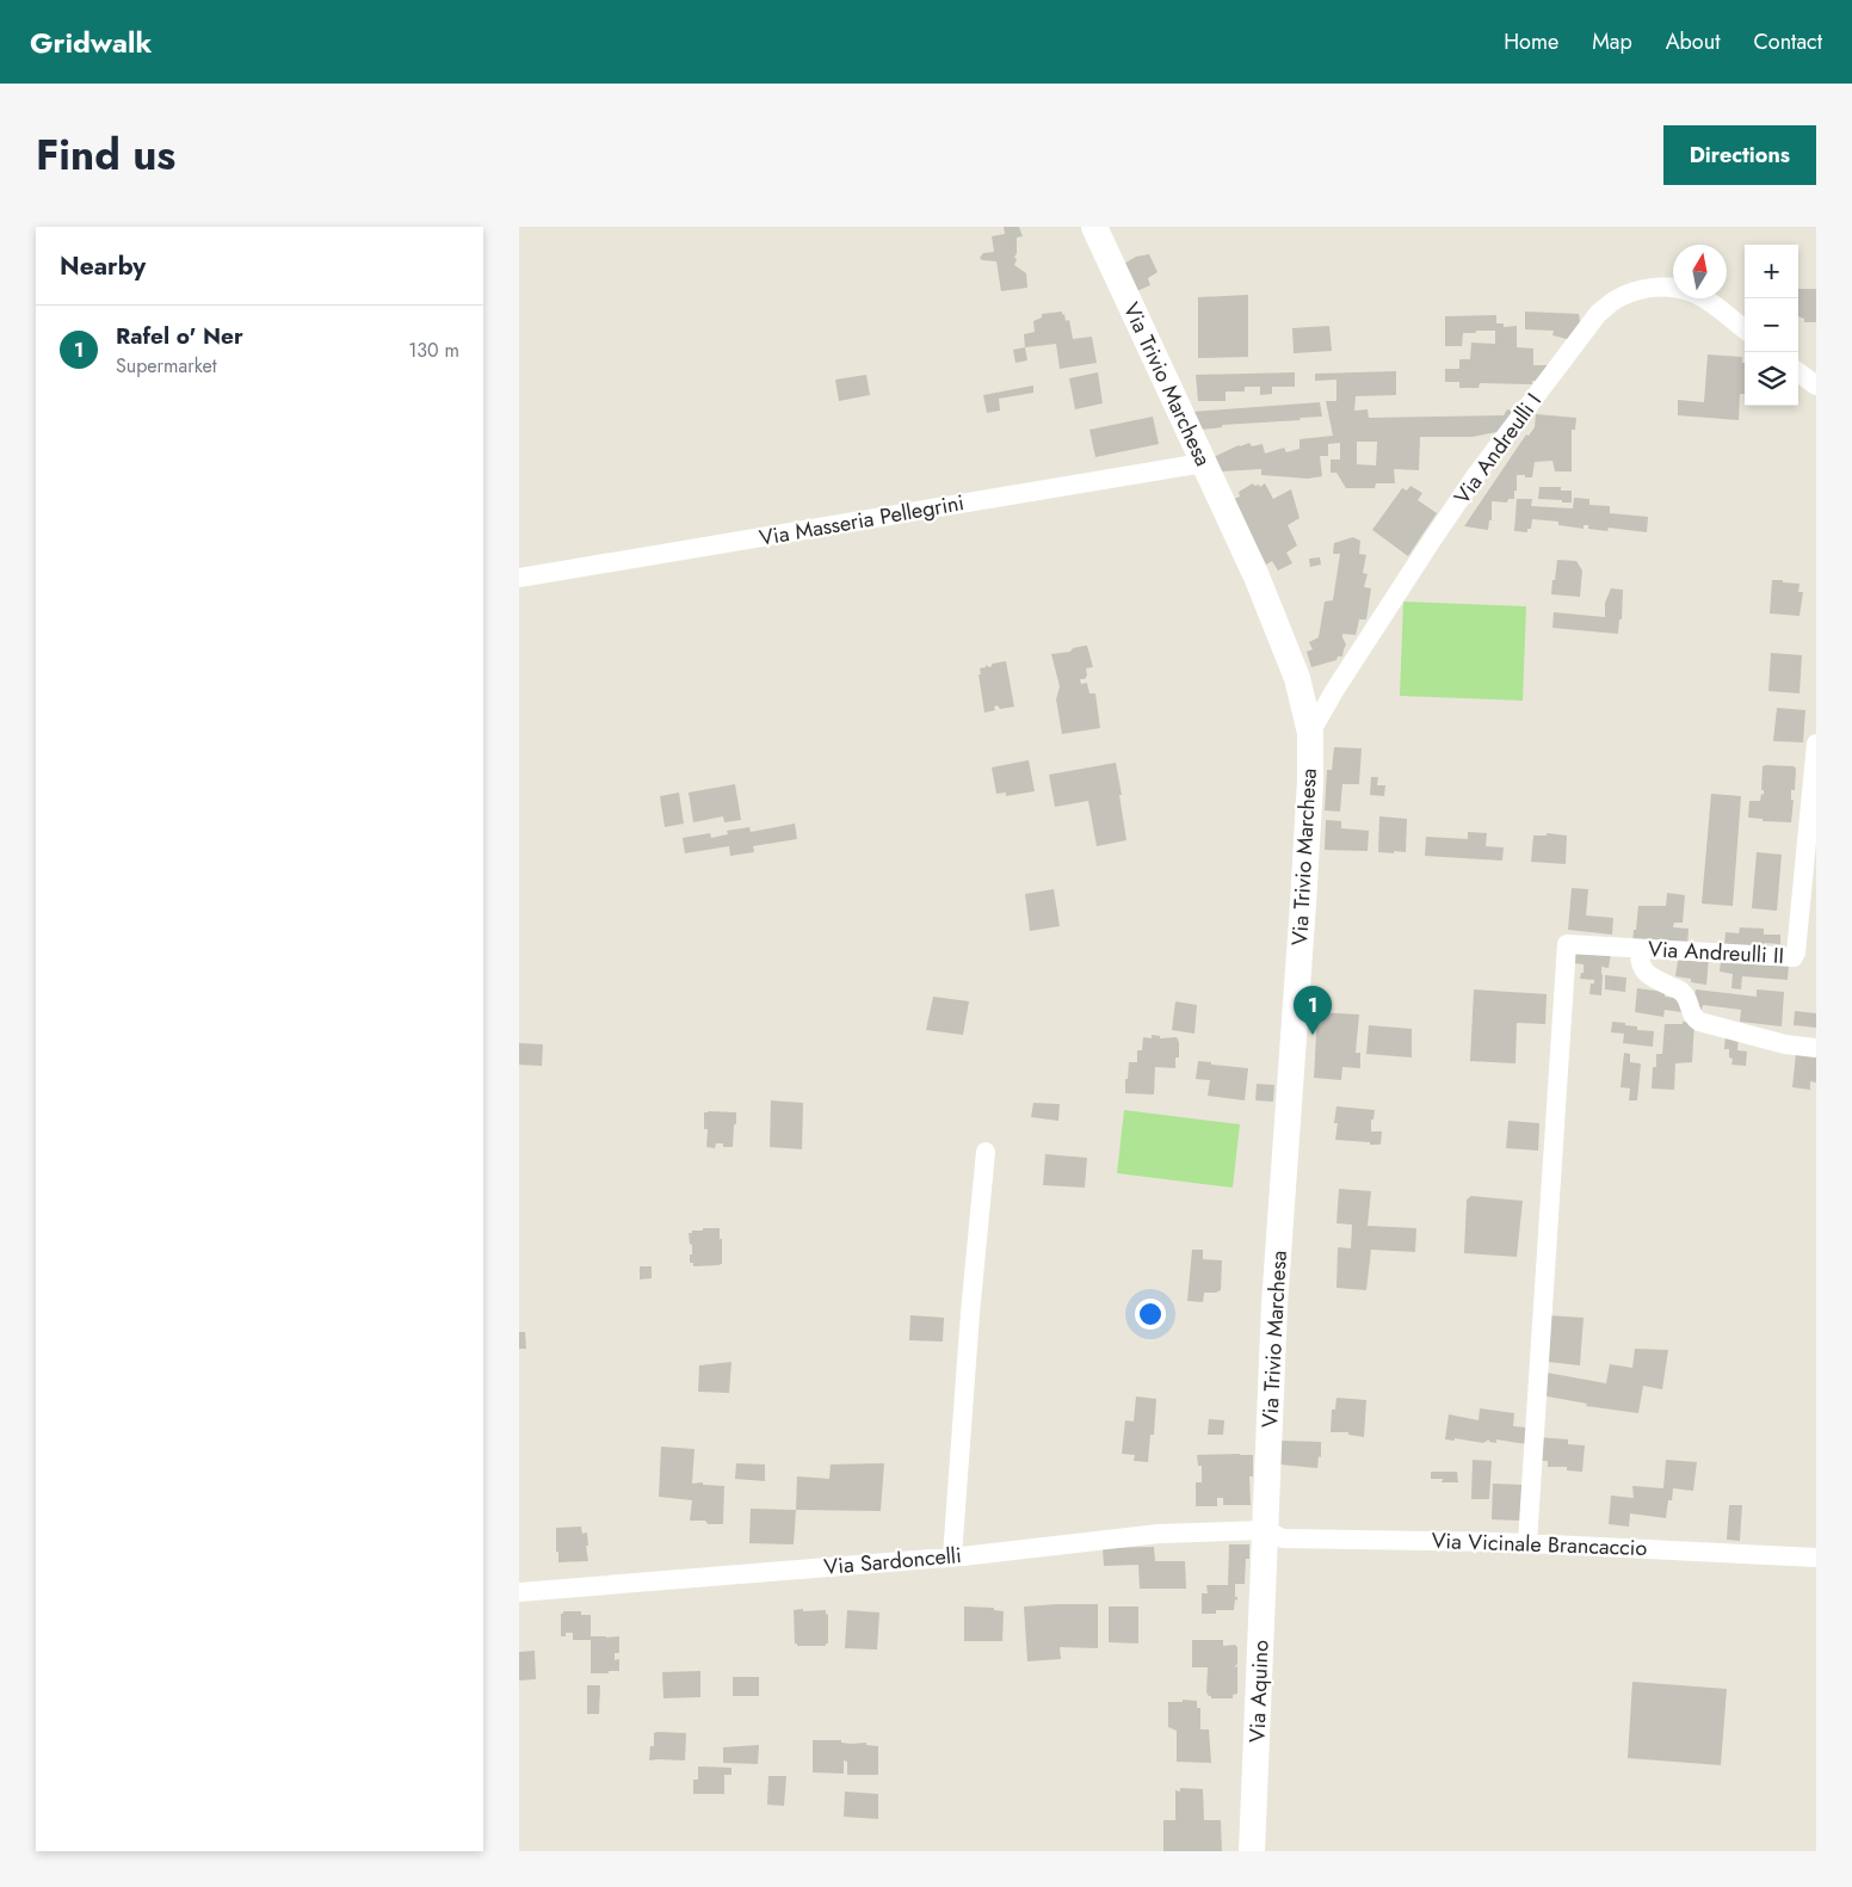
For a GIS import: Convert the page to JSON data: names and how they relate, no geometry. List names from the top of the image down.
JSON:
{
  "streets": {
    "street": [
      "Via Trivio Marchesa",
      "Via Andreulli I",
      "Via Masseria Pellegrini",
      "Via Andreulli II",
      "Via Vicinale Brancaccio",
      "Via Sardoncelli",
      "Via Aquino"
    ]
  },
  "crossings": [
    ["Via Trivio Marchesa", "Via Andreulli I"],
    ["Via Trivio Marchesa", "Via Masseria Pellegrini"],
    ["Via Trivio Marchesa", "Via Vicinale Brancaccio"],
    ["Via Trivio Marchesa", "Via Sardoncelli"],
    ["Via Trivio Marchesa", "Via Aquino"],
    ["Via Andreulli II", "Via Vicinale Brancaccio"],
    ["Via Vicinale Brancaccio", "Via Sardoncelli"],
    ["Via Vicinale Brancaccio", "Via Aquino"],
    ["Via Sardoncelli", "Via Aquino"]
  ],
  "north": "top",
  "page": {
    "header": "Gridwalk",
    "nav": [
      "Home",
      "Map",
      "About",
      "Contact"
    ],
    "title": "Find us",
    "buttons": "Directions",
    "heading": "Nearby",
    "map_buttons": ["+", "−"],
    "list": [
      {
        "mark": "1",
        "name": "Rafel o' Ner",
        "note": "Supermarket",
        "value": "130 m"
      }
    ],
    "pins": "1"
  }
}
